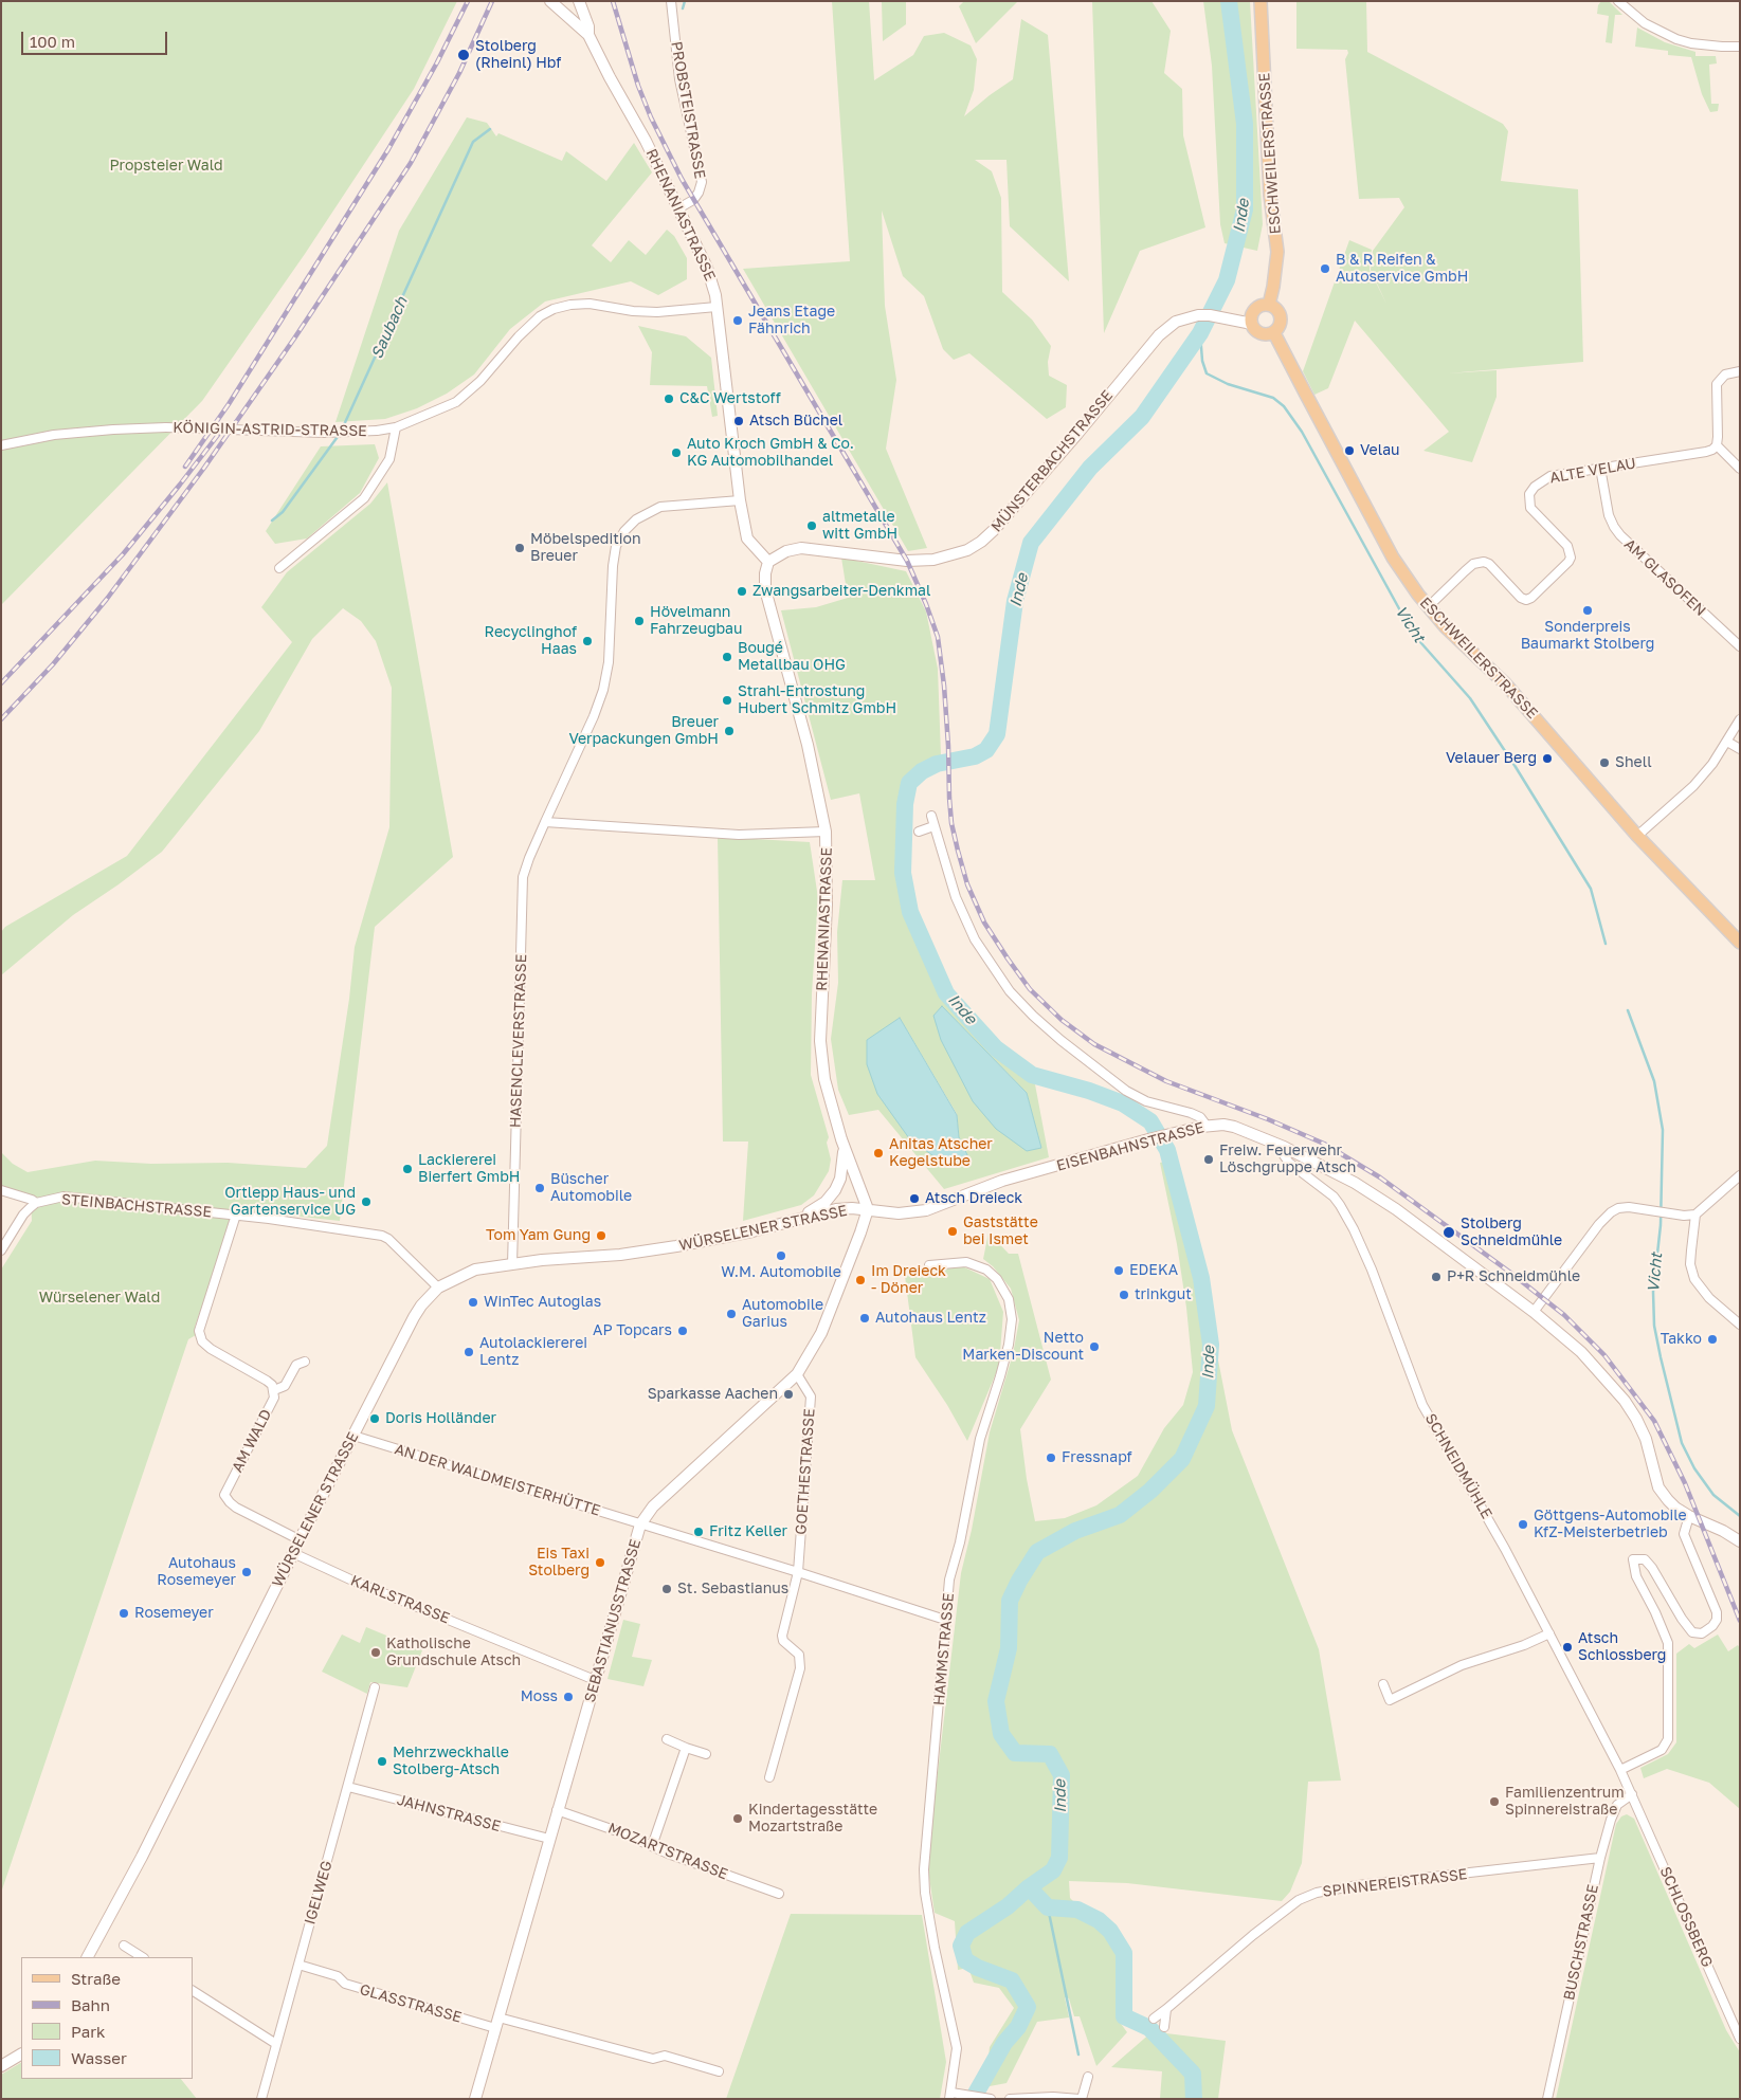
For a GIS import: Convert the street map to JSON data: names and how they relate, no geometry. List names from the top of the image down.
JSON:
{
  "streets": {
    "main road": [
      "ESCHWEILERSTRASSE",
      "RHENANIASTRASSE",
      "MÜNSTERBACHSTRASSE",
      "EISENBAHNSTRASSE",
      "WÜRSELENER STRASSE",
      "SEBASTIANUSSTRASSE"
    ],
    "street": [
      "PROBSTEISTRASSE",
      "KÖNIGIN-ASTRID-STRASSE",
      "ALTE VELAU",
      "AM GLASOFEN",
      "HASENCLEVERSTRASSE",
      "STEINBACHSTRASSE",
      "AM WALD",
      "SCHNEIDMÜHLE",
      "GOETHESTRASSE",
      "AN DER WALDMEISTERHÜTTE",
      "KARLSTRASSE",
      "HAMMSTRASSE",
      "JAHNSTRASSE",
      "MOZARTSTRASSE",
      "SPINNEREISTRASSE",
      "IGELWEG",
      "SCHLOSSBERG",
      "BUSCHSTRASSE",
      "GLASSTRASSE"
    ]
  },
  "crossings": [
    ["PROBSTEISTRASSE", "RHENANIASTRASSE"],
    ["ESCHWEILERSTRASSE", "MÜNSTERBACHSTRASSE"],
    ["ESCHWEILERSTRASSE", "ALTE VELAU"],
    ["RHENANIASTRASSE", "KÖNIGIN-ASTRID-STRASSE"],
    ["RHENANIASTRASSE", "MÜNSTERBACHSTRASSE"],
    ["RHENANIASTRASSE", "HASENCLEVERSTRASSE"],
    ["RHENANIASTRASSE", "EISENBAHNSTRASSE"],
    ["RHENANIASTRASSE", "WÜRSELENER STRASSE"],
    ["RHENANIASTRASSE", "SEBASTIANUSSTRASSE"],
    ["ALTE VELAU", "AM GLASOFEN"],
    ["HASENCLEVERSTRASSE", "WÜRSELENER STRASSE"],
    ["EISENBAHNSTRASSE", "WÜRSELENER STRASSE"],
    ["EISENBAHNSTRASSE", "SCHNEIDMÜHLE"],
    ["EISENBAHNSTRASSE", "SEBASTIANUSSTRASSE"],
    ["STEINBACHSTRASSE", "WÜRSELENER STRASSE"],
    ["STEINBACHSTRASSE", "AM WALD"],
    ["WÜRSELENER STRASSE", "AM WALD"],
    ["WÜRSELENER STRASSE", "AN DER WALDMEISTERHÜTTE"],
    ["WÜRSELENER STRASSE", "KARLSTRASSE"],
    ["WÜRSELENER STRASSE", "SEBASTIANUSSTRASSE"],
    ["SCHNEIDMÜHLE", "SCHLOSSBERG"],
    ["SCHNEIDMÜHLE", "BUSCHSTRASSE"],
    ["GOETHESTRASSE", "AN DER WALDMEISTERHÜTTE"],
    ["GOETHESTRASSE", "SEBASTIANUSSTRASSE"],
    ["AN DER WALDMEISTERHÜTTE", "SEBASTIANUSSTRASSE"],
    ["AN DER WALDMEISTERHÜTTE", "HAMMSTRASSE"],
    ["KARLSTRASSE", "SEBASTIANUSSTRASSE"],
    ["SEBASTIANUSSTRASSE", "JAHNSTRASSE"],
    ["SEBASTIANUSSTRASSE", "MOZARTSTRASSE"],
    ["SEBASTIANUSSTRASSE", "GLASSTRASSE"],
    ["JAHNSTRASSE", "IGELWEG"],
    ["SPINNEREISTRASSE", "BUSCHSTRASSE"],
    ["IGELWEG", "GLASSTRASSE"],
    ["SCHLOSSBERG", "BUSCHSTRASSE"]
  ],
  "water": ["Inde", "Saubach", "Vicht"],
  "parks": ["Propsteier Wald", "Würselener Wald"],
  "places": [
    "Stolberg (Rheinl) Hbf",
    "B & R Reifen & Autoservice GmbH",
    "Jeans Etage Fähnrich",
    "C&C Wertstoff",
    "Atsch Büchel",
    "Velau",
    "Auto Kroch GmbH & Co. KG Automobilhandel",
    "altmetalle witt GmbH",
    "Möbelspedition Breuer",
    "Zwangsarbeiter-Denkmal",
    "Sonderpreis Baumarkt Stolberg",
    "Hövelmann Fahrzeugbau",
    "Recyclinghof Haas",
    "Bougé Metallbau OHG",
    "Strahl-Entrostung Hubert Schmitz GmbH",
    "Breuer Verpackungen GmbH",
    "Velauer Berg",
    "Shell",
    "Anitas Atscher Kegelstube",
    "Freiw. Feuerwehr Löschgruppe Atsch",
    "Lackiererei Bierfert GmbH",
    "Büscher Automobile",
    "Atsch Dreieck",
    "Ortlepp Haus- und Gartenservice UG",
    "Gaststätte bei Ismet",
    "Stolberg Schneidmühle",
    "Tom Yam Gung",
    "W.M. Automobile",
    "EDEKA",
    "P+R Schneidmühle",
    "Im Dreieck - Döner",
    "trinkgut",
    "WinTec Autoglas",
    "Automobile Garius",
    "Autohaus Lentz",
    "AP Topcars",
    "Takko",
    "Netto Marken-Discount",
    "Autolackiererei Lentz",
    "Sparkasse Aachen",
    "Doris Holländer",
    "Fressnapf",
    "Göttgens-Automobile KfZ-Meisterbetrieb",
    "Fritz Keller",
    "Eis Taxi Stolberg",
    "Autohaus Rosemeyer",
    "St. Sebastianus",
    "Rosemeyer",
    "Atsch Schlossberg",
    "Katholische Grundschule Atsch",
    "Moss",
    "Mehrzweckhalle Stolberg-Atsch",
    "Familienzentrum Spinnereistraße",
    "Kindertagesstätte Mozartstraße"
  ],
  "legend": [
    "Straße",
    "Bahn",
    "Park",
    "Wasser"
  ],
  "scale_bar": "100 m"
}
